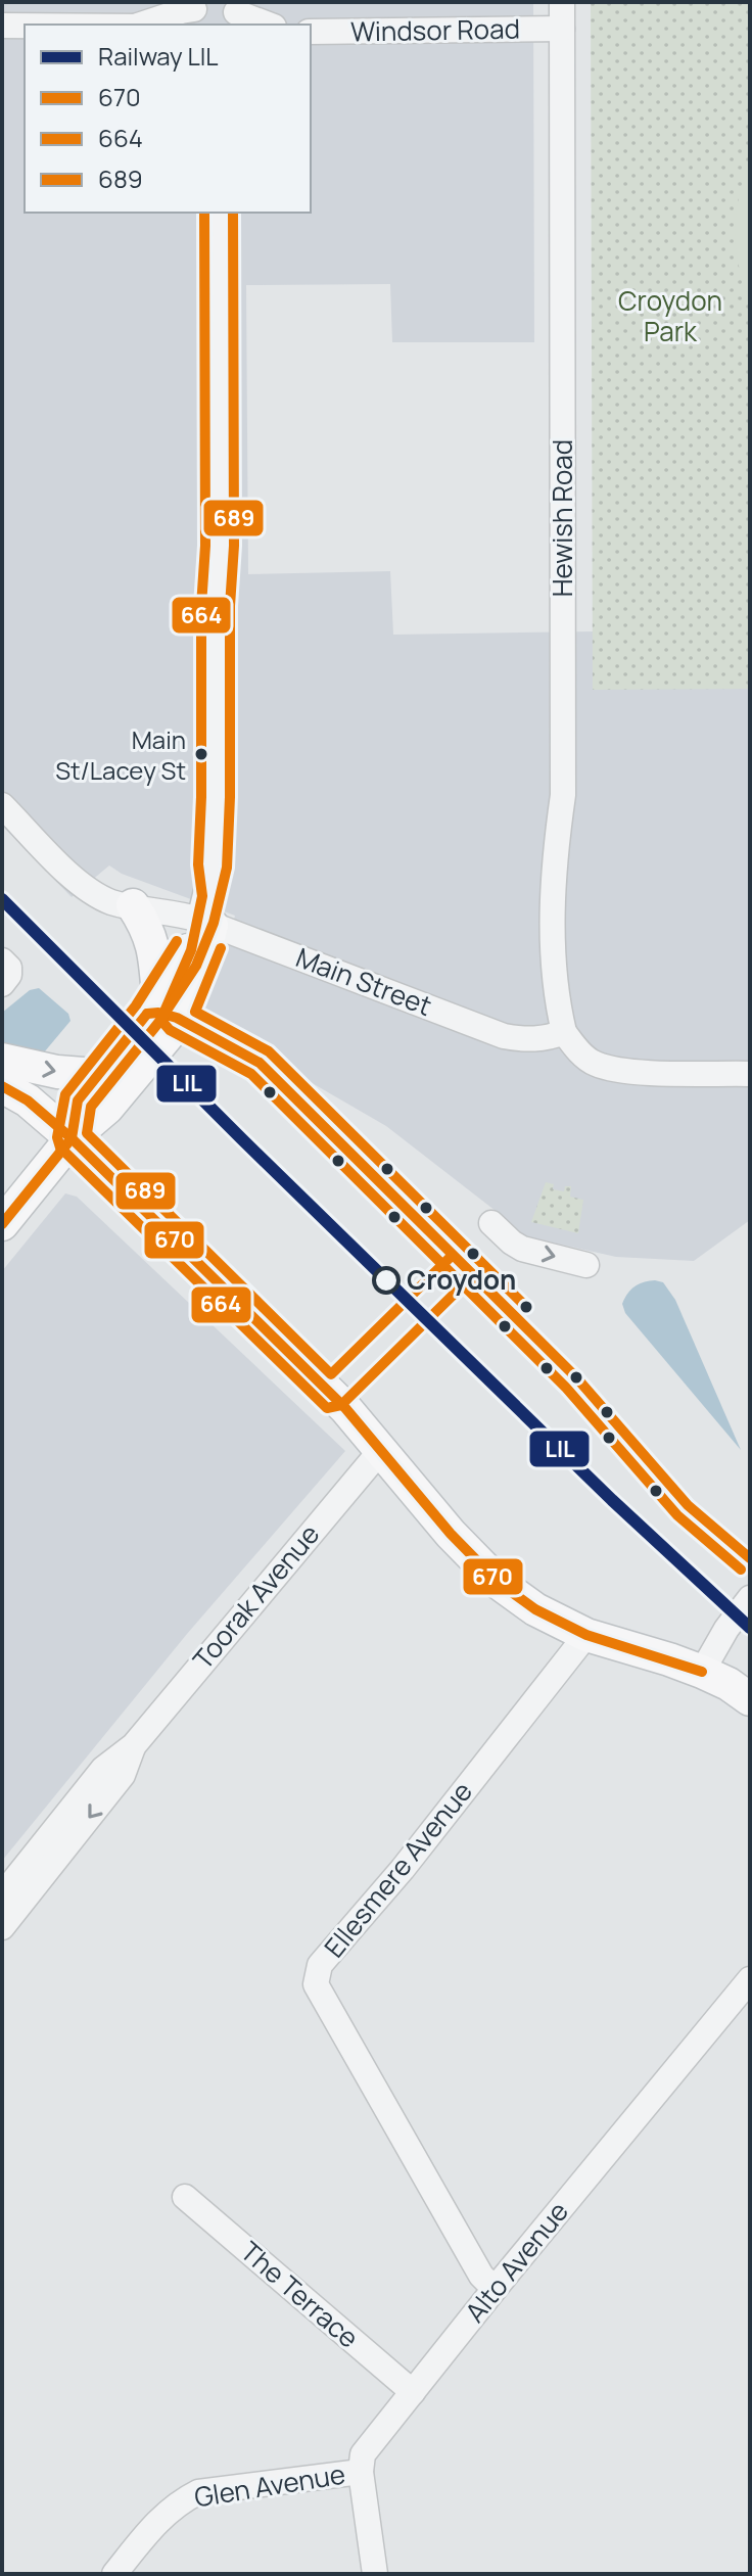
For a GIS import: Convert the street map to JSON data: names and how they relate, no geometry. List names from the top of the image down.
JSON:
{
  "streets": {
    "street": [
      "Windsor Road",
      "Hewish Road",
      "Main Street",
      "Toorak Avenue",
      "Ellesmere Avenue",
      "Alto Avenue",
      "The Terrace",
      "Glen Avenue"
    ]
  },
  "crossings": [
    ["Windsor Road", "Hewish Road"],
    ["Hewish Road", "Main Street"],
    ["Ellesmere Avenue", "Alto Avenue"],
    ["Alto Avenue", "The Terrace"],
    ["Alto Avenue", "Glen Avenue"]
  ],
  "parks": ["Croydon Park"],
  "places": ["Main St/Lacey St", "Croydon"],
  "lines": [
    "transit line 664",
    "transit line 689",
    "rail line LIL",
    "transit line 670"
  ],
  "legend": [
    "Railway LIL",
    "670",
    "664",
    "689"
  ]
}
